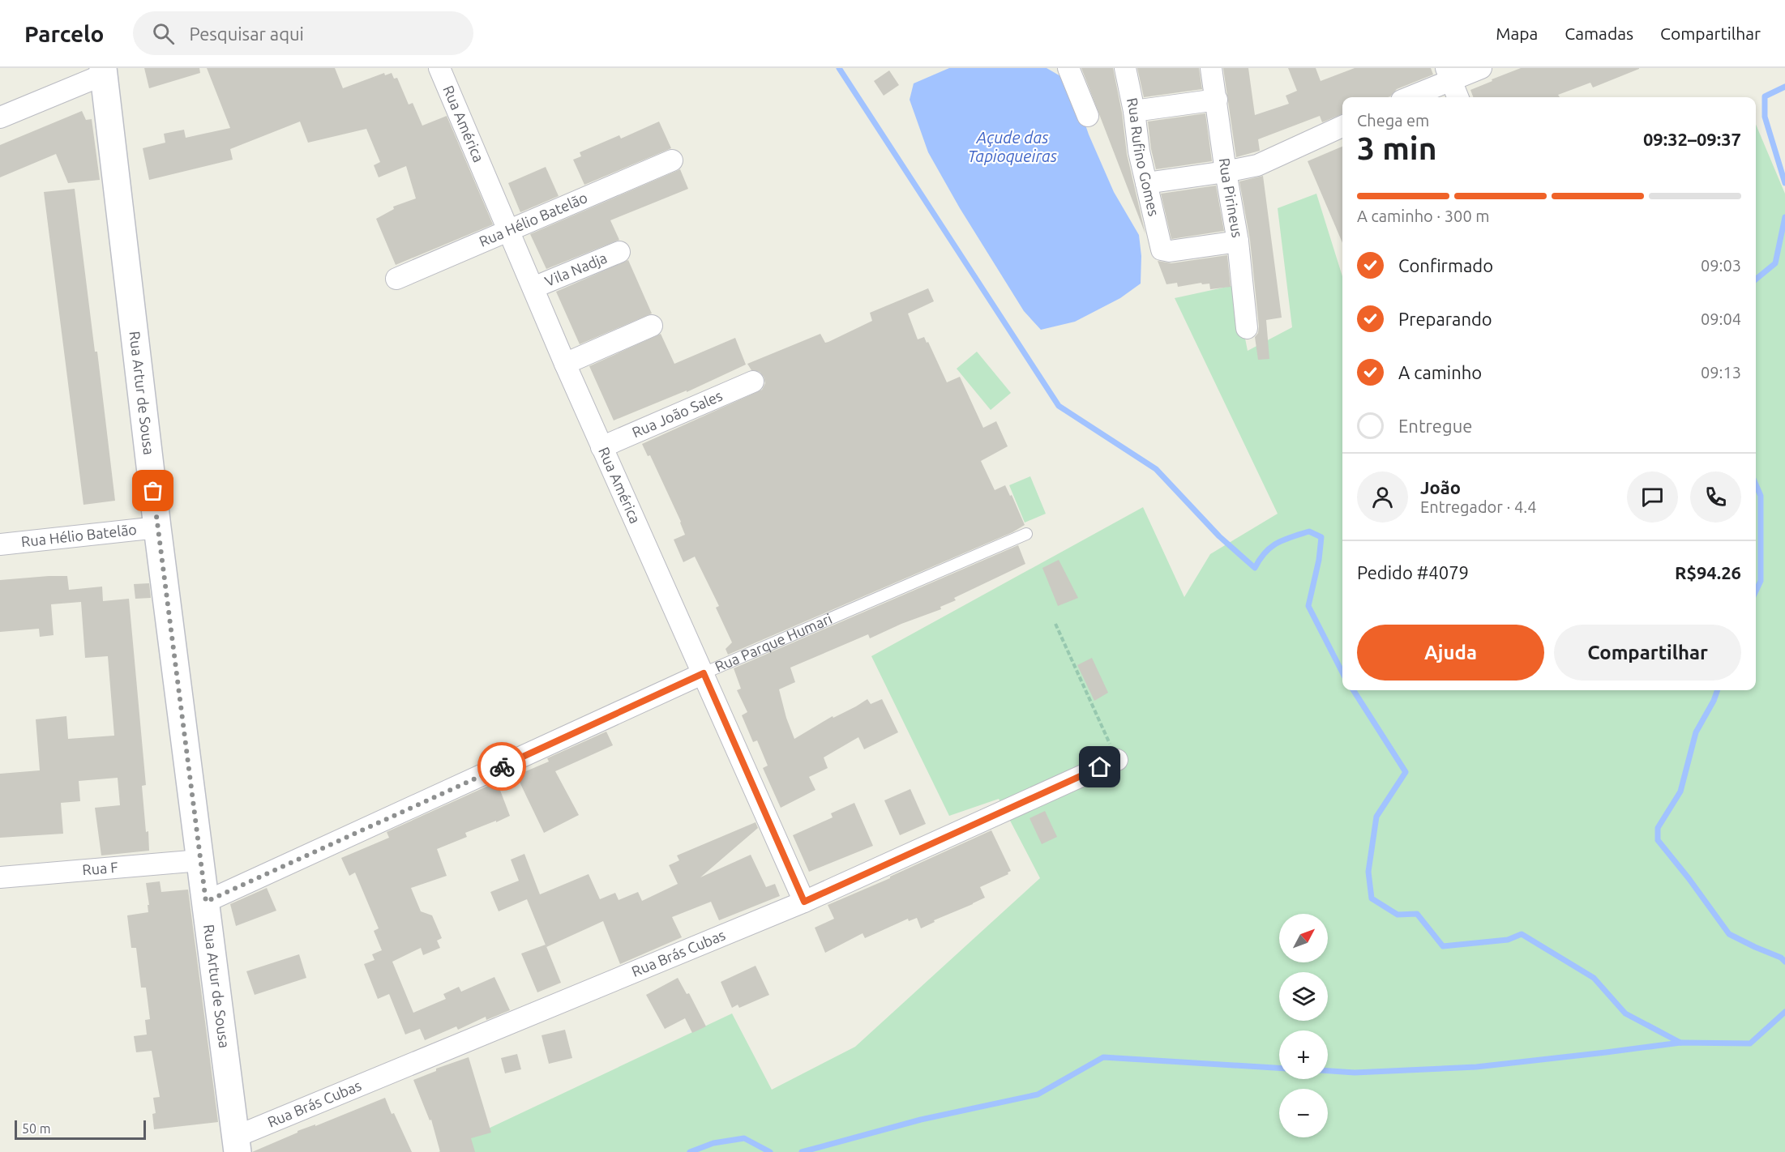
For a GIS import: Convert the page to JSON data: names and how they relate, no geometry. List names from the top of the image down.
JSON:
{
  "streets": {
    "street": [
      "Rua América",
      "Rua Rufino Gomes",
      "Rua Pirineus",
      "Rua Hélio Batelão",
      "Vila Nadja",
      "Rua Artur de Sousa",
      "Rua João Sales",
      "Rua Parque Humari",
      "Rua F",
      "Rua Brás Cubas"
    ]
  },
  "crossings": [
    ["Rua América", "Rua Hélio Batelão"],
    ["Rua América", "Vila Nadja"],
    ["Rua América", "Rua João Sales"],
    ["Rua América", "Rua Parque Humari"],
    ["Rua América", "Rua Brás Cubas"],
    ["Rua Rufino Gomes", "Rua Pirineus"],
    ["Rua Hélio Batelão", "Rua Artur de Sousa"],
    ["Rua Artur de Sousa", "Rua Parque Humari"],
    ["Rua Artur de Sousa", "Rua F"],
    ["Rua Artur de Sousa", "Rua Brás Cubas"]
  ],
  "water": ["Açude das Tapioqueiras"],
  "scale_bar": "50 m",
  "north": "top right",
  "page": {
    "header": "Parcelo",
    "search": "Pesquisar aqui",
    "nav": ["Mapa", "Camadas", "Compartilhar"],
    "heading": ["3 min", "Chega em", "09:32–09:37"],
    "panel": [
      "João",
      "Entregador · 4.4",
      "Pedido #4079",
      "R$94.26"
    ],
    "bar": "A caminho · 300 m",
    "list": [
      ["Confirmado", "09:03"],
      ["Preparando", "09:04"],
      ["A caminho", "09:13"],
      "Entregue"
    ],
    "buttons": ["Ajuda", "Compartilhar"],
    "map_buttons": ["+", "−"],
    "scale": "50 m"
  }
}
